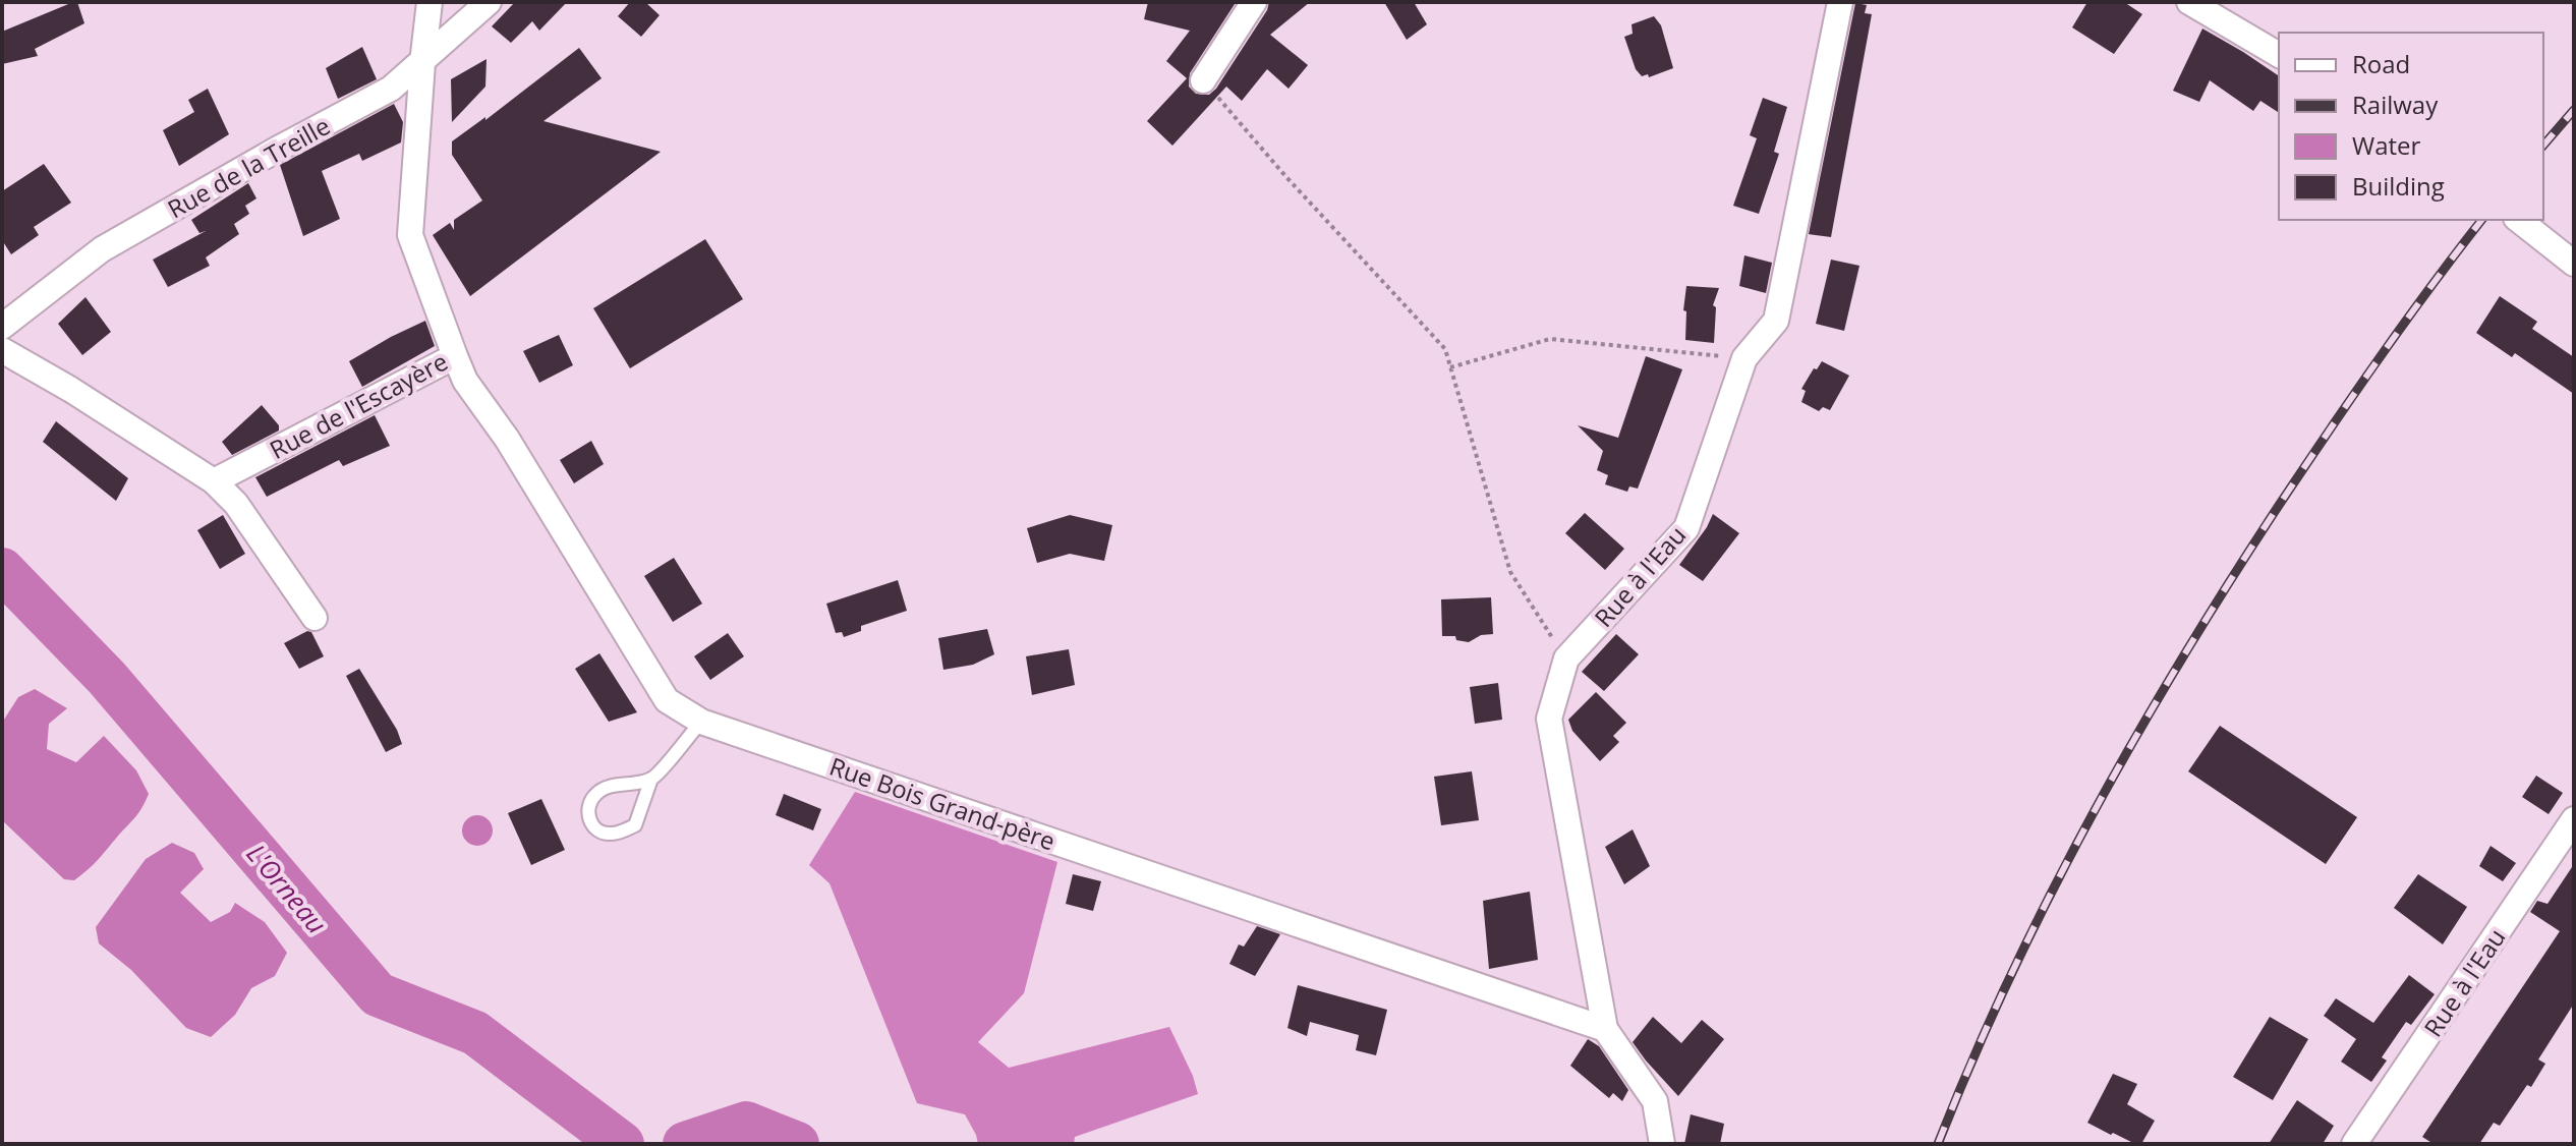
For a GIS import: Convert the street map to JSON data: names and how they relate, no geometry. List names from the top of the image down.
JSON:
{
  "streets": {
    "street": [
      "Rue de la Treille",
      "Rue de l'Escayère",
      "Rue à l'Eau",
      "Rue Bois Grand-père"
    ]
  },
  "crossings": [
    ["Rue de la Treille", "Rue de l'Escayère"],
    ["Rue de l'Escayère", "Rue Bois Grand-père"],
    ["Rue à l'Eau", "Rue Bois Grand-père"]
  ],
  "water": ["L'Orneau"],
  "legend": [
    "Road",
    "Railway",
    "Water",
    "Building"
  ]
}
